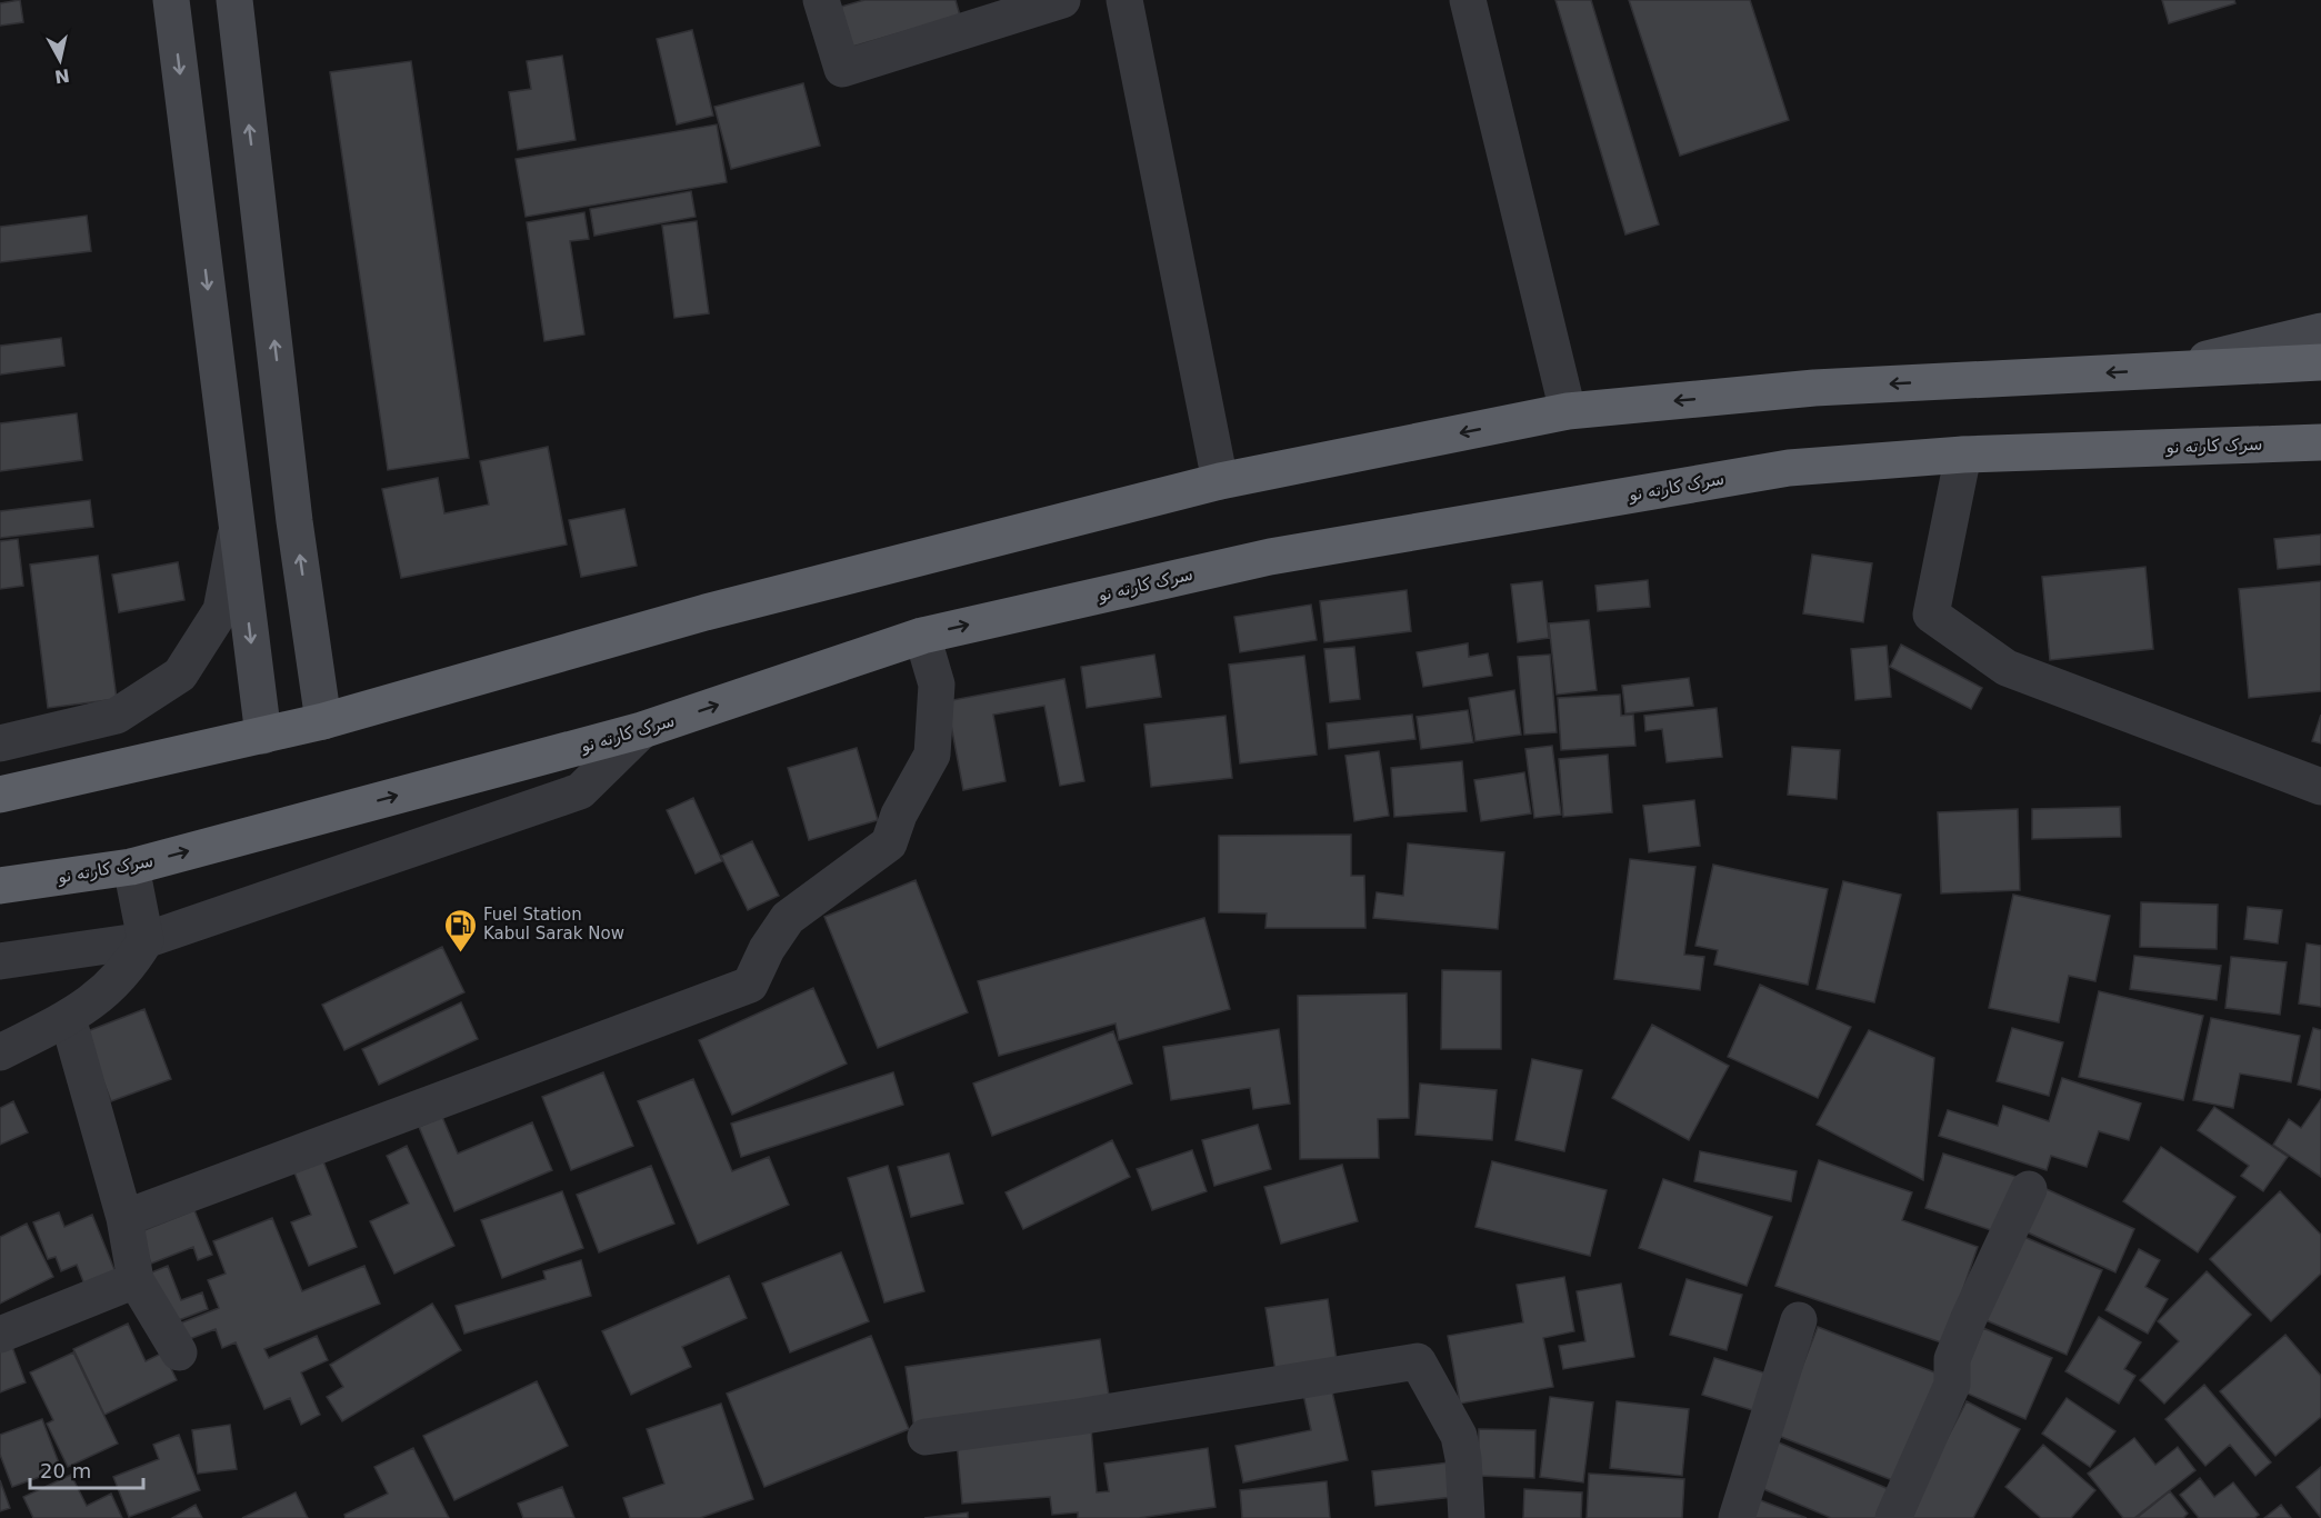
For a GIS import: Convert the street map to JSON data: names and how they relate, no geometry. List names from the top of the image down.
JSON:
{
  "streets": {
    "highway": ["سرک کارته نو"]
  },
  "places": {
    "fuel station": ["Fuel Station Kabul Sarak Now"]
  },
  "scale_bar": "20 m",
  "north": "bottom"
}
